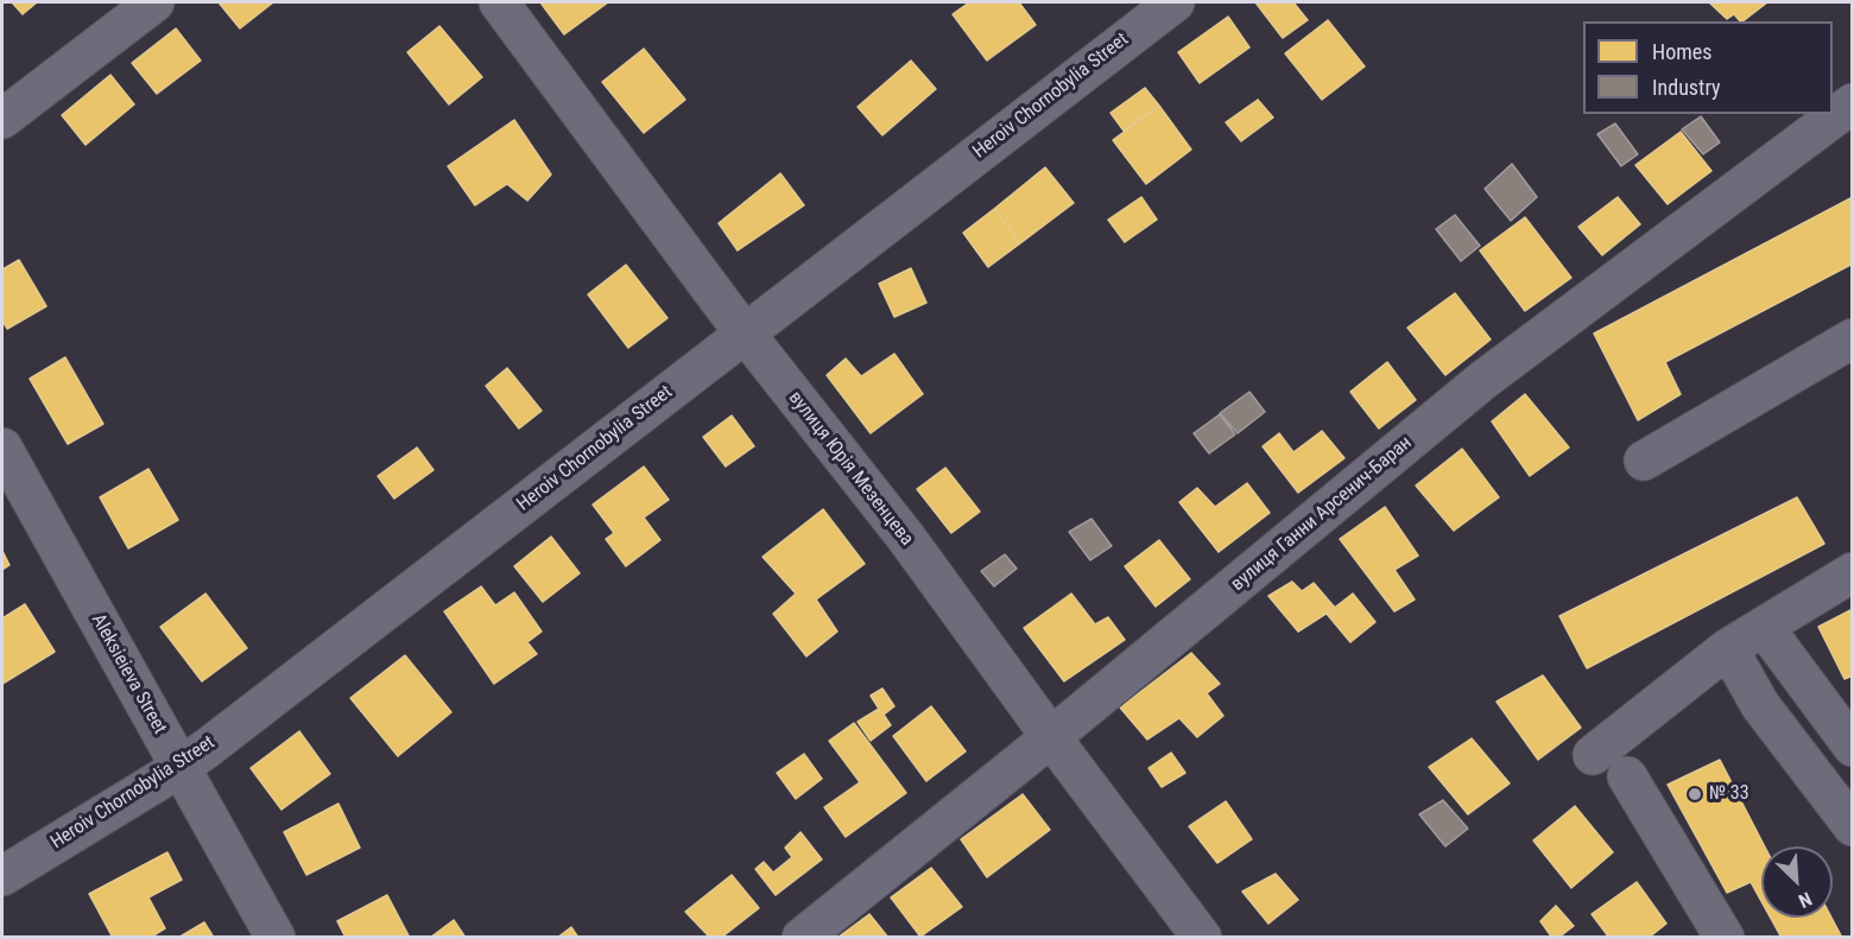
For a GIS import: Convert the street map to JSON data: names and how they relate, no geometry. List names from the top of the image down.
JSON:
{
  "streets": {
    "main road": ["Heroiv Chornobylia Street"],
    "street": ["вулиця Юрія Мезенцева", "вулиця Ганни Арсенич-Баран", "Aleksieieva Street"]
  },
  "crossings": [
    ["Heroiv Chornobylia Street", "вулиця Юрія Мезенцева"],
    ["Heroiv Chornobylia Street", "Aleksieieva Street"],
    ["вулиця Юрія Мезенцева", "вулиця Ганни Арсенич-Баран"]
  ],
  "places": ["№ 33"],
  "legend": ["Homes", "Industry"],
  "north": "bottom right"
}
